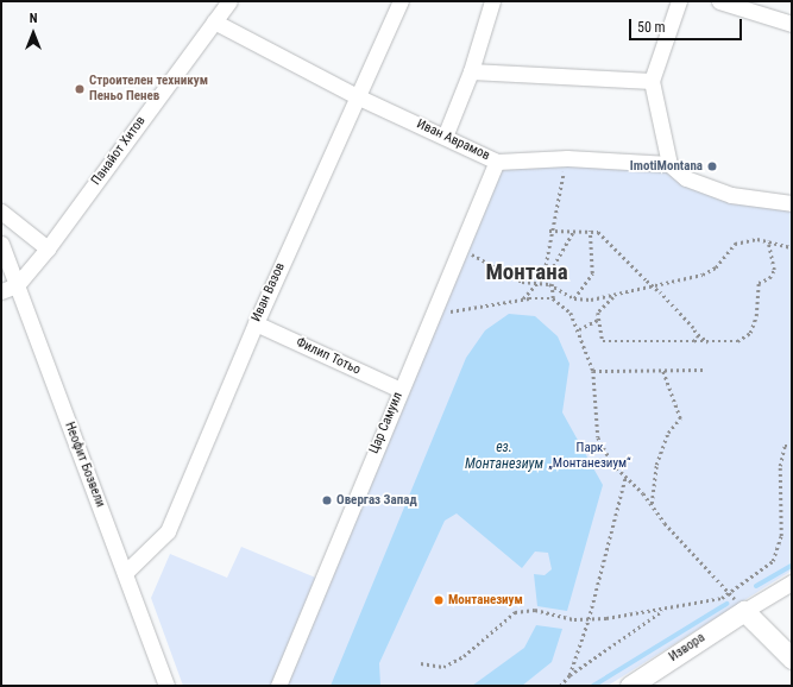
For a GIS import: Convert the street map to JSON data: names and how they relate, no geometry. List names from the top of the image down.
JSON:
{
  "streets": {
    "main road": ["Извора"],
    "street": [
      "Иван Аврамов",
      "Панайот Хитов",
      "Иван Вазов",
      "Филип Тотьо",
      "Цар Самуил",
      "Неофит Бозвели"
    ]
  },
  "crossings": [
    ["Иван Аврамов", "Панайот Хитов"],
    ["Иван Аврамов", "Иван Вазов"],
    ["Иван Аврамов", "Цар Самуил"],
    ["Панайот Хитов", "Неофит Бозвели"],
    ["Иван Вазов", "Филип Тотьо"],
    ["Иван Вазов", "Неофит Бозвели"],
    ["Филип Тотьо", "Цар Самуил"]
  ],
  "districts": ["Монтана"],
  "water": ["ез. Монтанезиум"],
  "parks": ["Парк „Монтанезиум“"],
  "places": [
    "Строителен техникум Пеньо Пенев",
    "ImotiMontana",
    "Овергаз Запад",
    "Монтанезиум"
  ],
  "scale_bar": "50 m",
  "north": "top"
}
